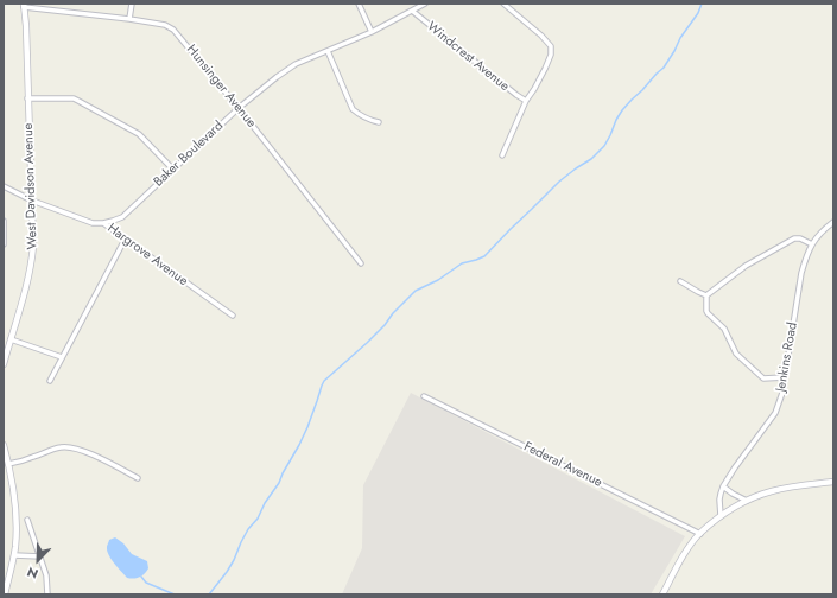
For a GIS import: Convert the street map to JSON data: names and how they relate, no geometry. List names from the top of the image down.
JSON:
{
  "streets": {
    "street": [
      "Windcrest Avenue",
      "Hunsinger Avenue",
      "Baker Boulevard",
      "West Davidson Avenue",
      "Hargrove Avenue",
      "Jenkins Road",
      "Federal Avenue"
    ]
  },
  "crossings": [
    ["Windcrest Avenue", "Baker Boulevard"],
    ["Hunsinger Avenue", "Baker Boulevard"],
    ["Hunsinger Avenue", "West Davidson Avenue"],
    ["Baker Boulevard", "Hargrove Avenue"],
    ["West Davidson Avenue", "Hargrove Avenue"]
  ],
  "north": "bottom left"
}
